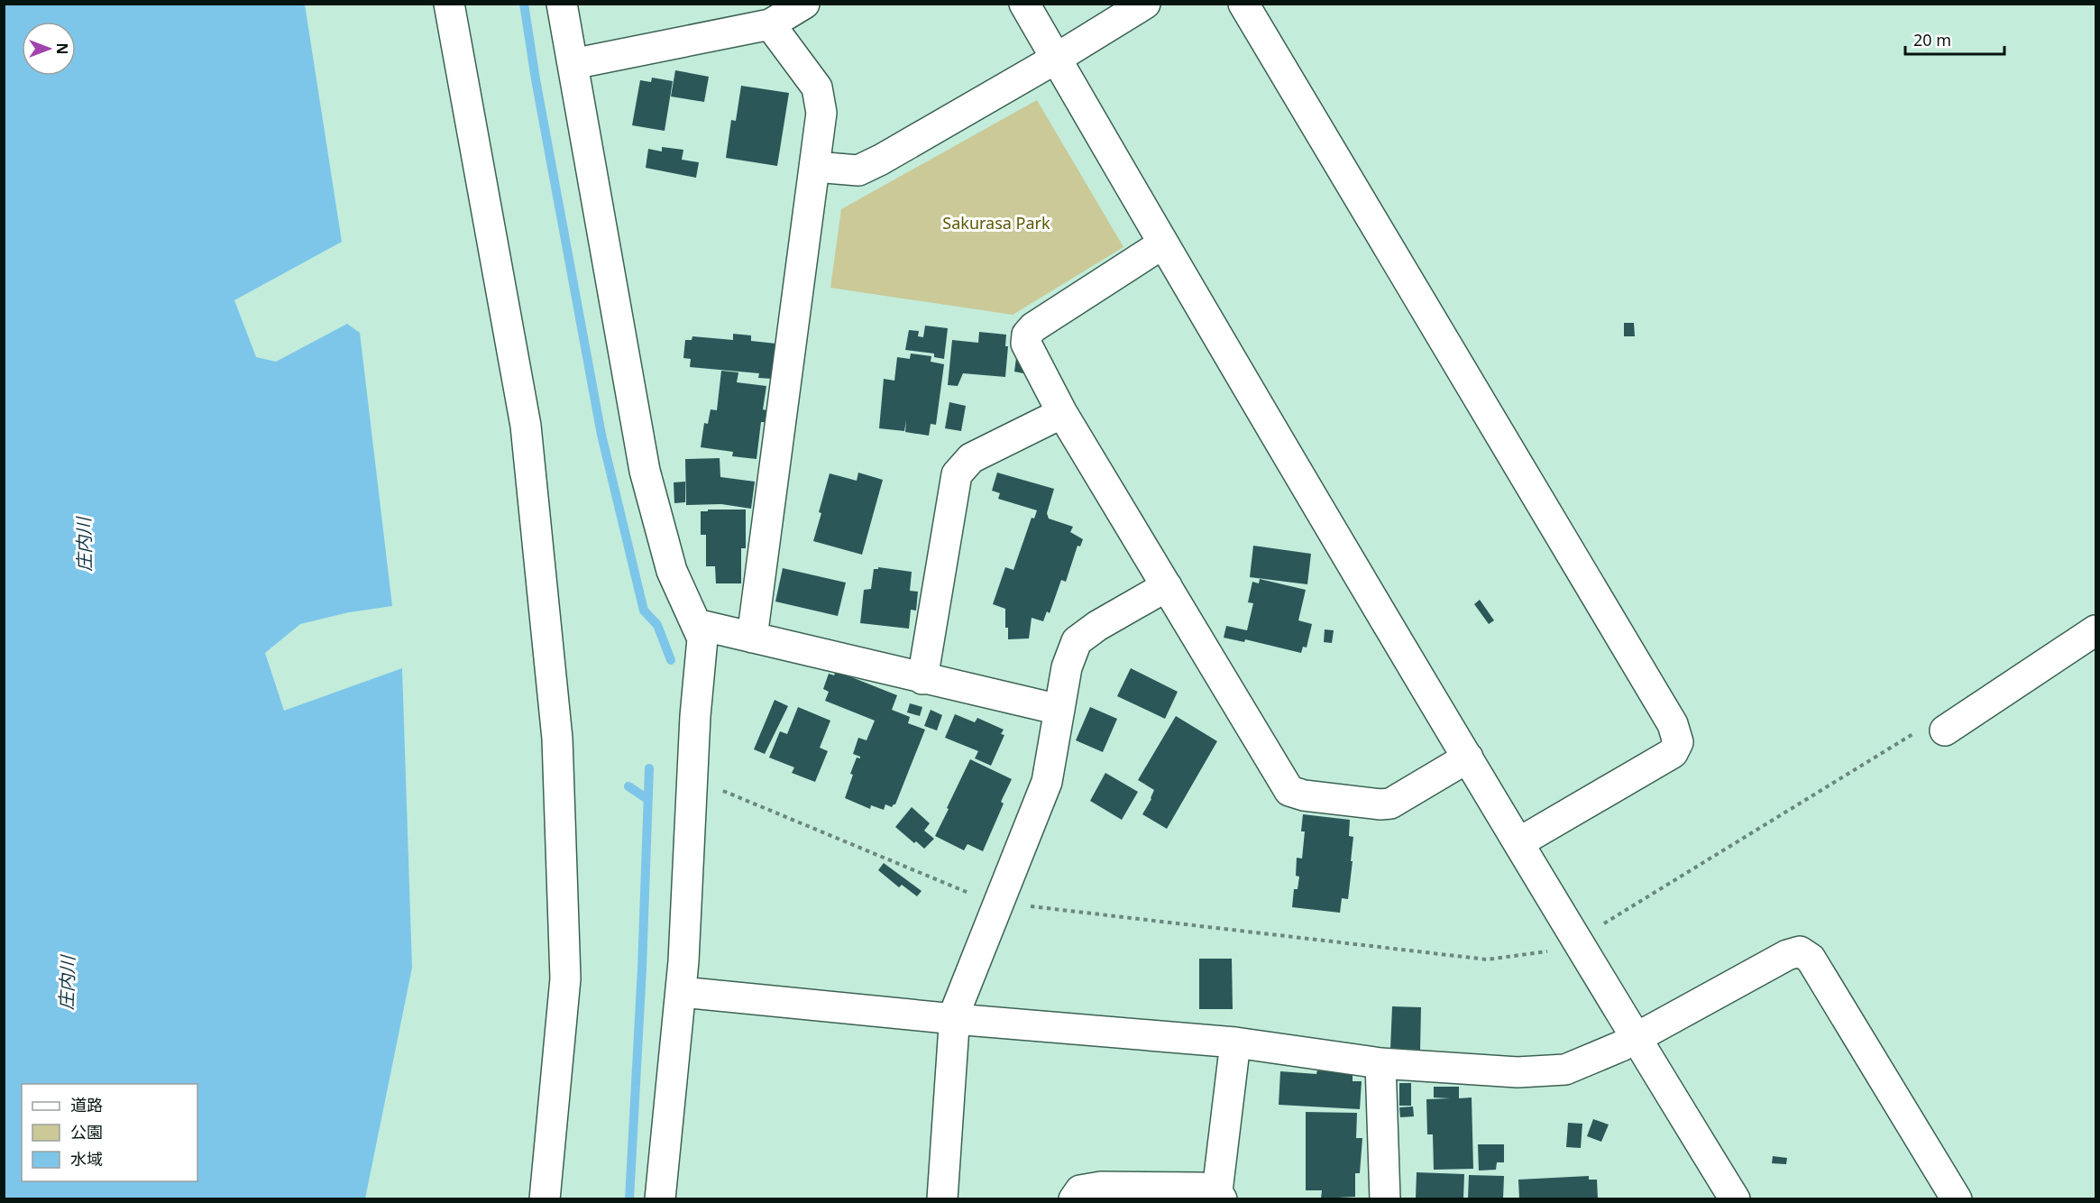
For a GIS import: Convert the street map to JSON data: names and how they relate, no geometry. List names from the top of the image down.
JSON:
{
  "water": ["庄内川"],
  "parks": ["Sakurasa Park"],
  "legend": ["道路", "公園", "水域"],
  "scale_bar": "20 m",
  "north": "right"
}
